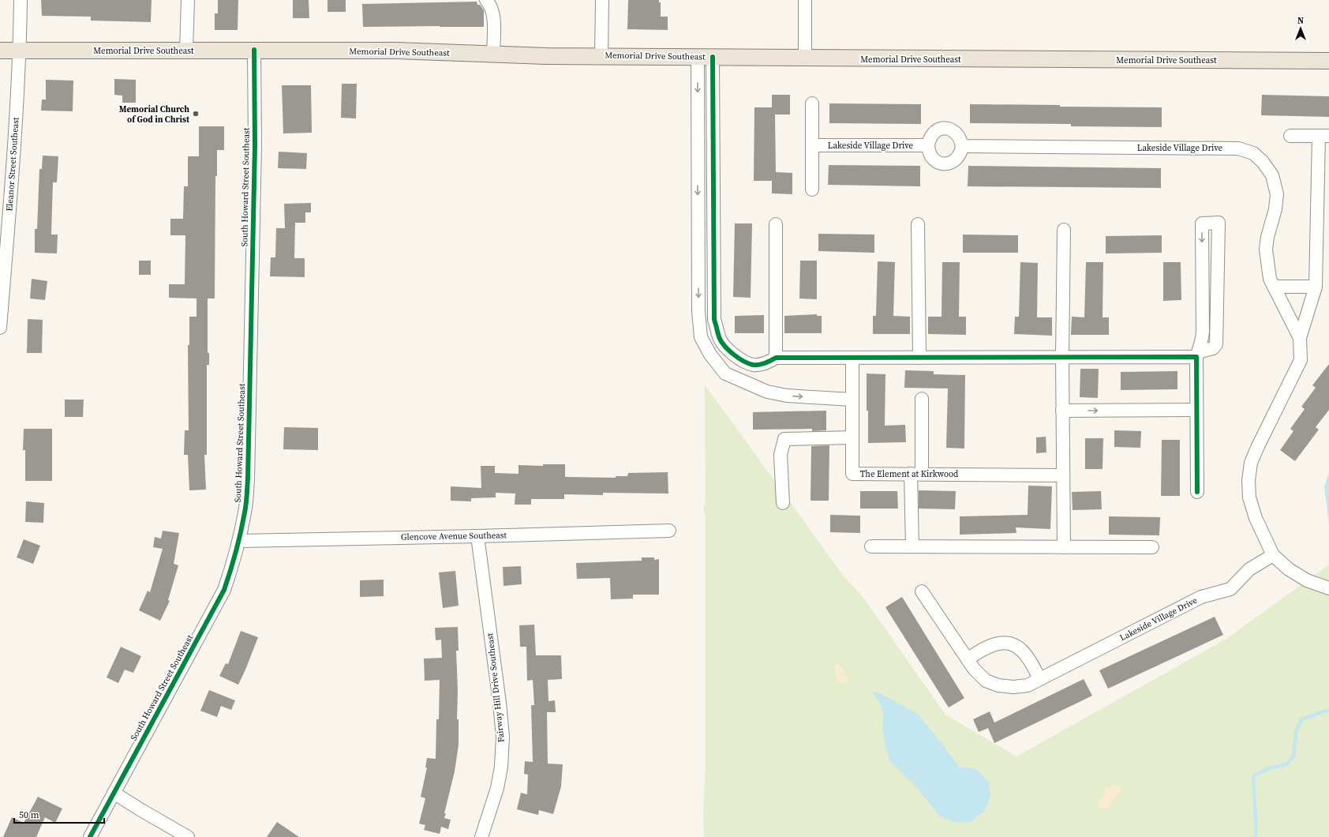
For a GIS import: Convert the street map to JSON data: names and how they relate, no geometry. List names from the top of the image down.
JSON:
{
  "streets": {
    "main road": ["Memorial Drive Southeast"],
    "street": [
      "Lakeside Village Drive",
      "Eleanor Street Southeast",
      "South Howard Street Southeast",
      "The Element at Kirkwood",
      "Glencove Avenue Southeast",
      "Fairway Hill Drive Southeast"
    ]
  },
  "crossings": [
    ["Memorial Drive Southeast", "Eleanor Street Southeast"],
    ["Memorial Drive Southeast", "South Howard Street Southeast"],
    ["South Howard Street Southeast", "Glencove Avenue Southeast"],
    ["Glencove Avenue Southeast", "Fairway Hill Drive Southeast"]
  ],
  "places": ["Memorial Church of God in Christ"],
  "scale_bar": "50 m",
  "north": "top"
}
